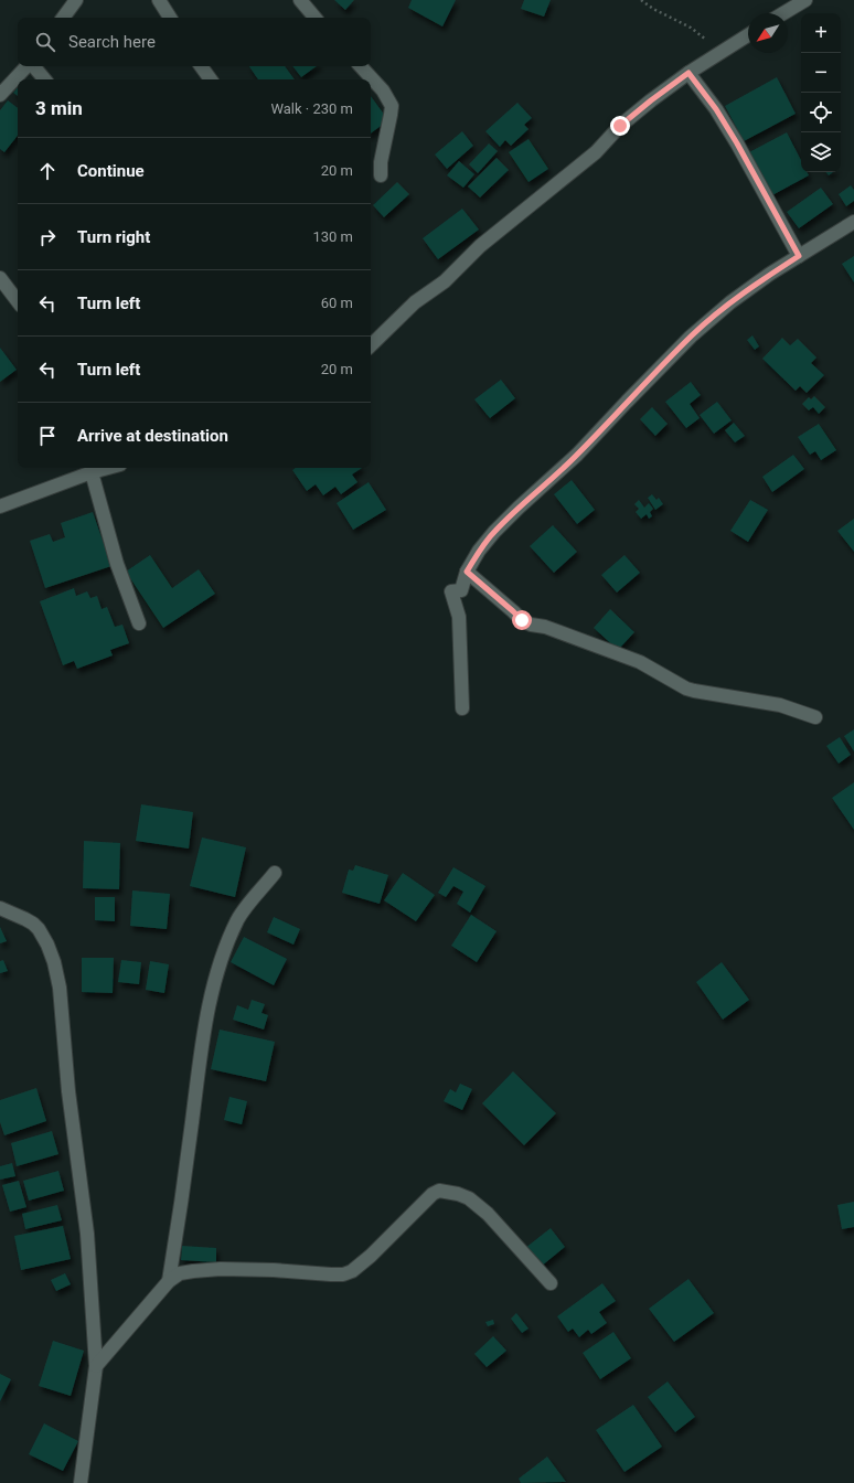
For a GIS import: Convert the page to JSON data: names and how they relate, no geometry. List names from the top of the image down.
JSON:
{
  "north": "bottom left",
  "page": {
    "map_buttons": ["+", "−"],
    "search": "Search here",
    "heading": ["3 min", "Walk · 230 m"],
    "list": [
      ["Continue", "20 m"],
      ["Turn right", "130 m"],
      ["Turn left", "60 m"],
      ["Turn left", "20 m"],
      "Arrive at destination"
    ]
  }
}
